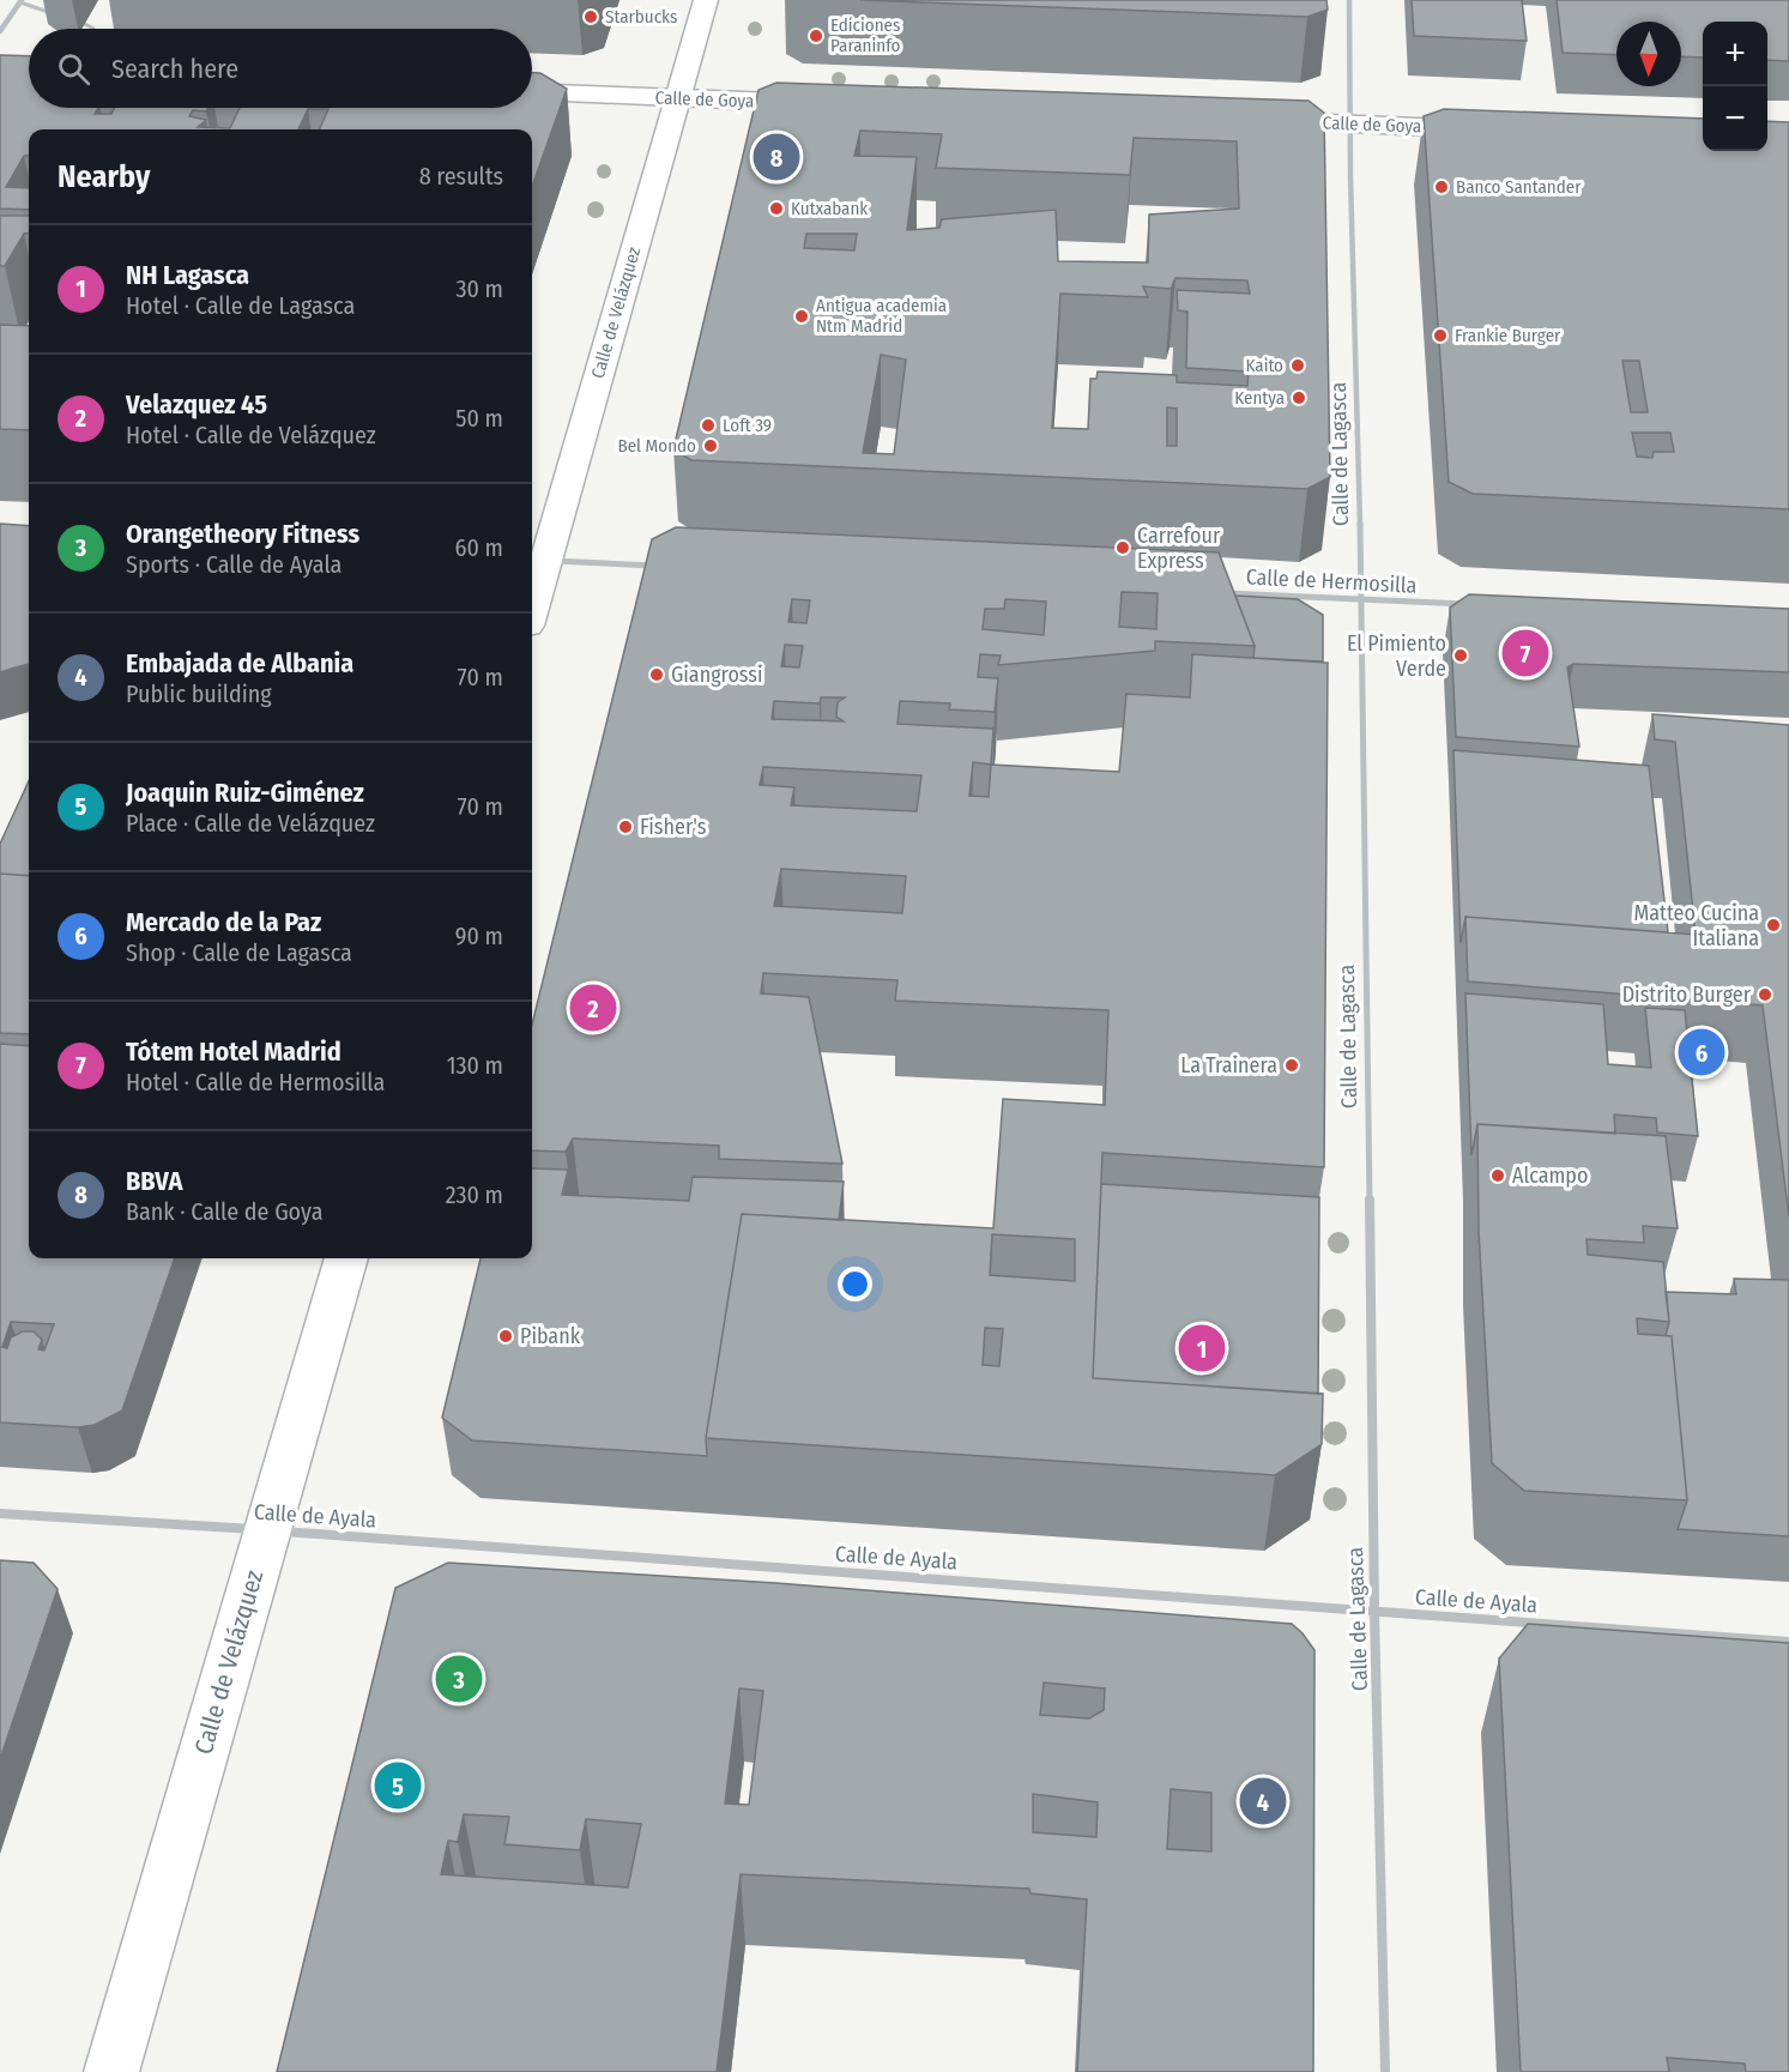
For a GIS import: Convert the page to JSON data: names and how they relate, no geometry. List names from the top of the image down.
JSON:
{
  "streets": {
    "main road": ["Calle de Goya", "Calle de Velázquez"],
    "street": ["Calle de Lagasca", "Calle de Hermosilla", "Calle de Ayala"]
  },
  "crossings": [
    ["Calle de Goya", "Calle de Velázquez"],
    ["Calle de Goya", "Calle de Lagasca"],
    ["Calle de Velázquez", "Calle de Ayala"],
    ["Calle de Lagasca", "Calle de Hermosilla"],
    ["Calle de Lagasca", "Calle de Ayala"]
  ],
  "places": [
    "Starbucks",
    "Ediciones Paraninfo",
    "Banco Santander",
    "Kutxabank",
    "Antigua academia Ntm Madrid",
    "Frankie Burger",
    "Kaito",
    "Kentya",
    "Loft 39",
    "Bel Mondo",
    "Carrefour Express",
    "El Pimiento Verde",
    "Giangrossi",
    "Fisher's",
    "Matteo Cucina Italiana",
    "Distrito Burger",
    "La Trainera",
    "Alcampo",
    "Pibank"
  ],
  "north": "bottom",
  "page": {
    "map_buttons": ["+", "−"],
    "search": "Search here",
    "heading": ["Nearby", "8 results"],
    "pins": [
      "8",
      "7",
      "2",
      "6",
      "1",
      "3",
      "5",
      "4"
    ],
    "list": [
      {
        "mark": "1",
        "name": "NH Lagasca",
        "note": "Hotel · Calle de Lagasca",
        "value": "30 m"
      },
      {
        "mark": "2",
        "name": "Velazquez 45",
        "note": "Hotel · Calle de Velázquez",
        "value": "50 m"
      },
      {
        "mark": "3",
        "name": "Orangetheory Fitness",
        "note": "Sports · Calle de Ayala",
        "value": "60 m"
      },
      {
        "mark": "4",
        "name": "Embajada de Albania",
        "note": "Public building",
        "value": "70 m"
      },
      {
        "mark": "5",
        "name": "Joaquin Ruiz-Giménez",
        "note": "Place · Calle de Velázquez",
        "value": "70 m"
      },
      {
        "mark": "6",
        "name": "Mercado de la Paz",
        "note": "Shop · Calle de Lagasca",
        "value": "90 m"
      },
      {
        "mark": "7",
        "name": "Tótem Hotel Madrid",
        "note": "Hotel · Calle de Hermosilla",
        "value": "130 m"
      },
      {
        "mark": "8",
        "name": "BBVA",
        "note": "Bank · Calle de Goya",
        "value": "230 m"
      }
    ]
  }
}
